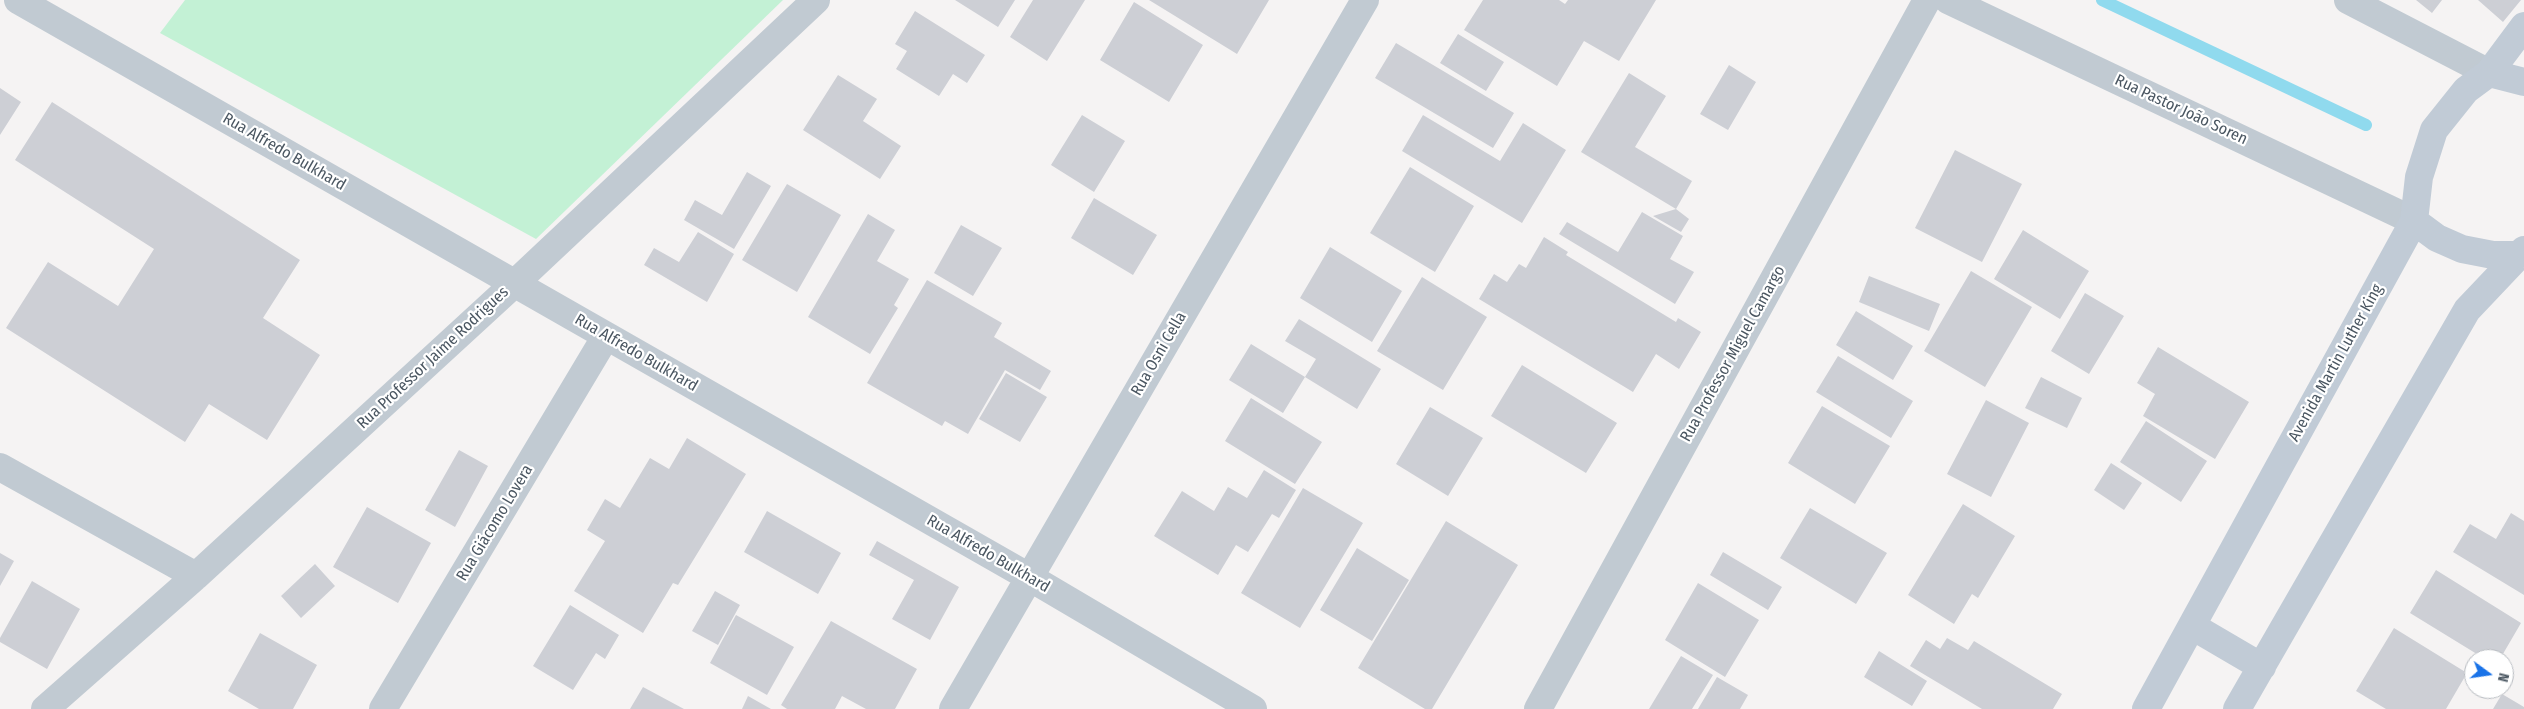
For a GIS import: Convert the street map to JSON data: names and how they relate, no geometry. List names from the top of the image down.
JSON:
{
  "streets": {
    "main road": ["Avenida Martin Luther King"],
    "street": [
      "Rua Pastor João Soren",
      "Rua Alfredo Bulkhard",
      "Rua Osni Cella",
      "Rua Professor Miguel Camargo",
      "Rua Professor Jaime Rodrigues",
      "Rua Giácomo Lovera"
    ]
  },
  "crossings": [
    ["Rua Pastor João Soren", "Avenida Martin Luther King"],
    ["Rua Alfredo Bulkhard", "Rua Osni Cella"],
    ["Rua Alfredo Bulkhard", "Rua Professor Jaime Rodrigues"],
    ["Rua Alfredo Bulkhard", "Rua Giácomo Lovera"]
  ],
  "north": "right"
}
